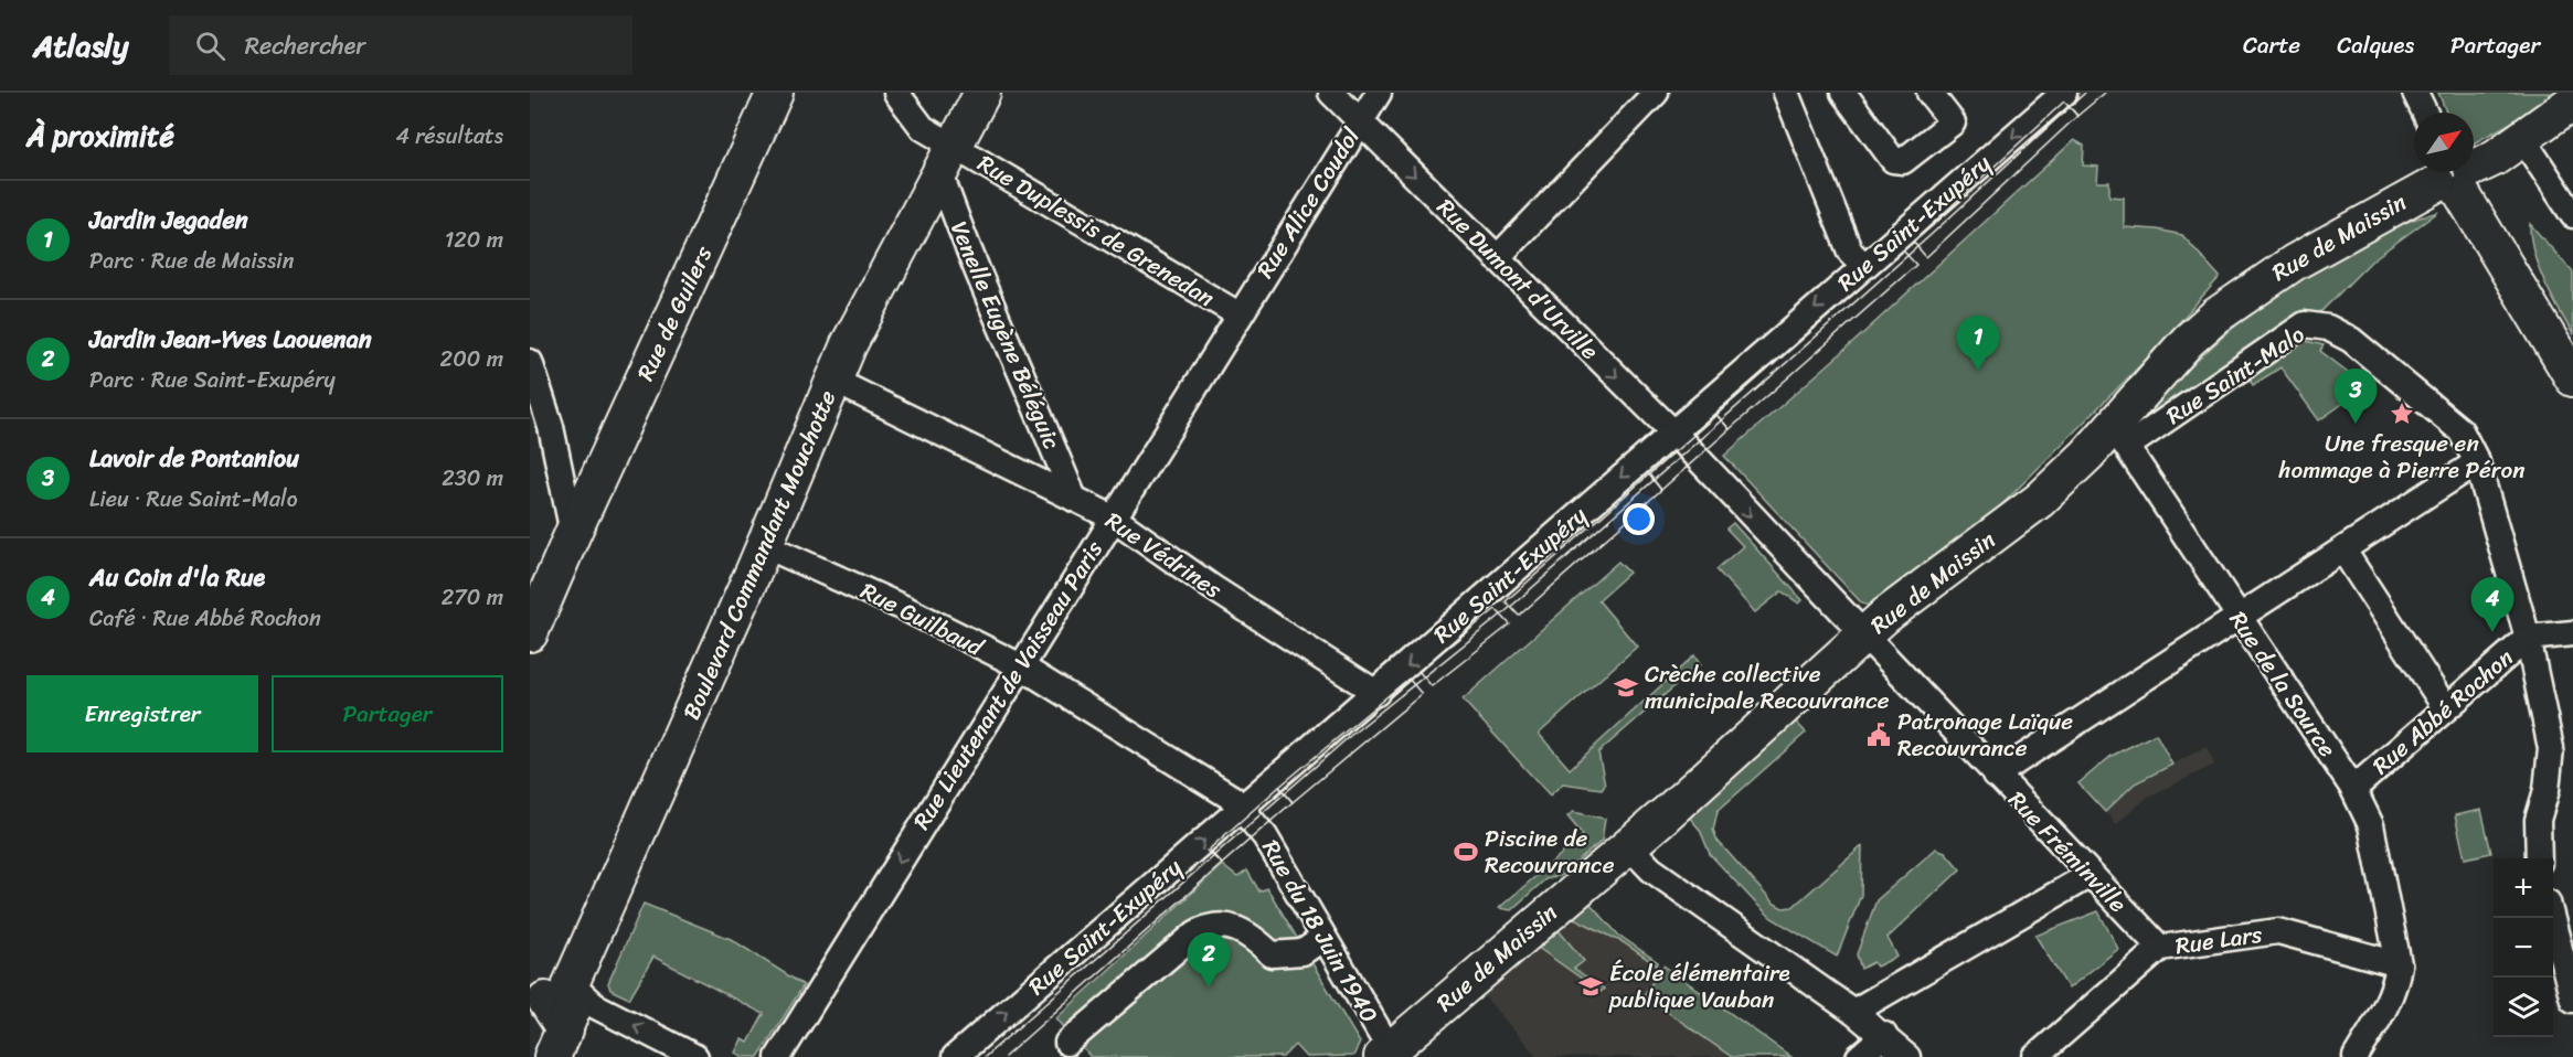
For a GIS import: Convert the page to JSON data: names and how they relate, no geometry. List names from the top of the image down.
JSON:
{
  "streets": {
    "street": [
      "Rue Alice Coudol",
      "Rue Saint-Exupéry",
      "Rue Duplessis de Grenedan",
      "Rue de Maissin",
      "Rue Dumont d'Urville",
      "Rue de Guilers",
      "Venelle Eugène Béléguic",
      "Rue Saint-Malo",
      "Boulevard Commandant Mouchotte",
      "Rue Védrines",
      "Rue Guilbaud",
      "Rue de la Source",
      "Rue Lieutenant de Vaisseau Paris",
      "Rue Abbé Rochon",
      "Rue Fréminville",
      "Rue du 18 Juin 1940",
      "Rue Lars"
    ]
  },
  "crossings": [
    ["Rue Alice Coudol", "Rue Duplessis de Grenedan"],
    ["Rue Alice Coudol", "Rue Dumont d'Urville"],
    ["Rue Alice Coudol", "Rue Lieutenant de Vaisseau Paris"],
    ["Rue Saint-Exupéry", "Rue Dumont d'Urville"],
    ["Rue Saint-Exupéry", "Rue Védrines"],
    ["Rue Saint-Exupéry", "Rue Guilbaud"],
    ["Rue Saint-Exupéry", "Rue du 18 Juin 1940"],
    ["Rue Duplessis de Grenedan", "Venelle Eugène Béléguic"],
    ["Rue Duplessis de Grenedan", "Boulevard Commandant Mouchotte"],
    ["Rue Duplessis de Grenedan", "Rue Lieutenant de Vaisseau Paris"],
    ["Rue de Maissin", "Rue Saint-Malo"],
    ["Rue de Maissin", "Rue de la Source"],
    ["Rue de Maissin", "Rue Fréminville"],
    ["Rue de Maissin", "Rue du 18 Juin 1940"],
    ["Rue Dumont d'Urville", "Rue Fréminville"],
    ["Venelle Eugène Béléguic", "Boulevard Commandant Mouchotte"],
    ["Venelle Eugène Béléguic", "Rue Védrines"],
    ["Rue Saint-Malo", "Rue de la Source"],
    ["Rue Saint-Malo", "Rue Abbé Rochon"],
    ["Boulevard Commandant Mouchotte", "Rue Védrines"],
    ["Boulevard Commandant Mouchotte", "Rue Guilbaud"],
    ["Rue Védrines", "Rue Lieutenant de Vaisseau Paris"],
    ["Rue Guilbaud", "Rue Lieutenant de Vaisseau Paris"],
    ["Rue Guilbaud", "Rue du 18 Juin 1940"],
    ["Rue de la Source", "Rue Abbé Rochon"],
    ["Rue de la Source", "Rue Lars"],
    ["Rue Fréminville", "Rue Lars"]
  ],
  "one_way": ["Rue Dumont d'Urville", "Rue Lieutenant de Vaisseau Paris", "Rue Fréminville"],
  "places": {
    "place": ["Une fresque en hommage à Pierre Péron"],
    "school or university": ["Crèche collective municipale Recouvrance", "École élémentaire publique Vauban"],
    "public building": ["Patronage Laïque Recouvrance"],
    "sports": ["Piscine de Recouvrance"]
  },
  "north": "top right",
  "page": {
    "header": "Atlasly",
    "search": "Rechercher",
    "nav": ["Carte", "Calques", "Partager"],
    "heading": ["À proximité", "4 résultats"],
    "list": [
      {
        "mark": "1",
        "name": "Jardin Jegaden",
        "note": "Parc · Rue de Maissin",
        "value": "120 m"
      },
      {
        "mark": "2",
        "name": "Jardin Jean-Yves Laouenan",
        "note": "Parc · Rue Saint-Exupéry",
        "value": "200 m"
      },
      {
        "mark": "3",
        "name": "Lavoir de Pontaniou",
        "note": "Lieu · Rue Saint-Malo",
        "value": "230 m"
      },
      {
        "mark": "4",
        "name": "Au Coin d'la Rue",
        "note": "Café · Rue Abbé Rochon",
        "value": "270 m"
      }
    ],
    "pins": [
      "1",
      "3",
      "4",
      "2"
    ],
    "buttons": ["Enregistrer", "Partager"],
    "map_buttons": ["+", "−"]
  }
}
